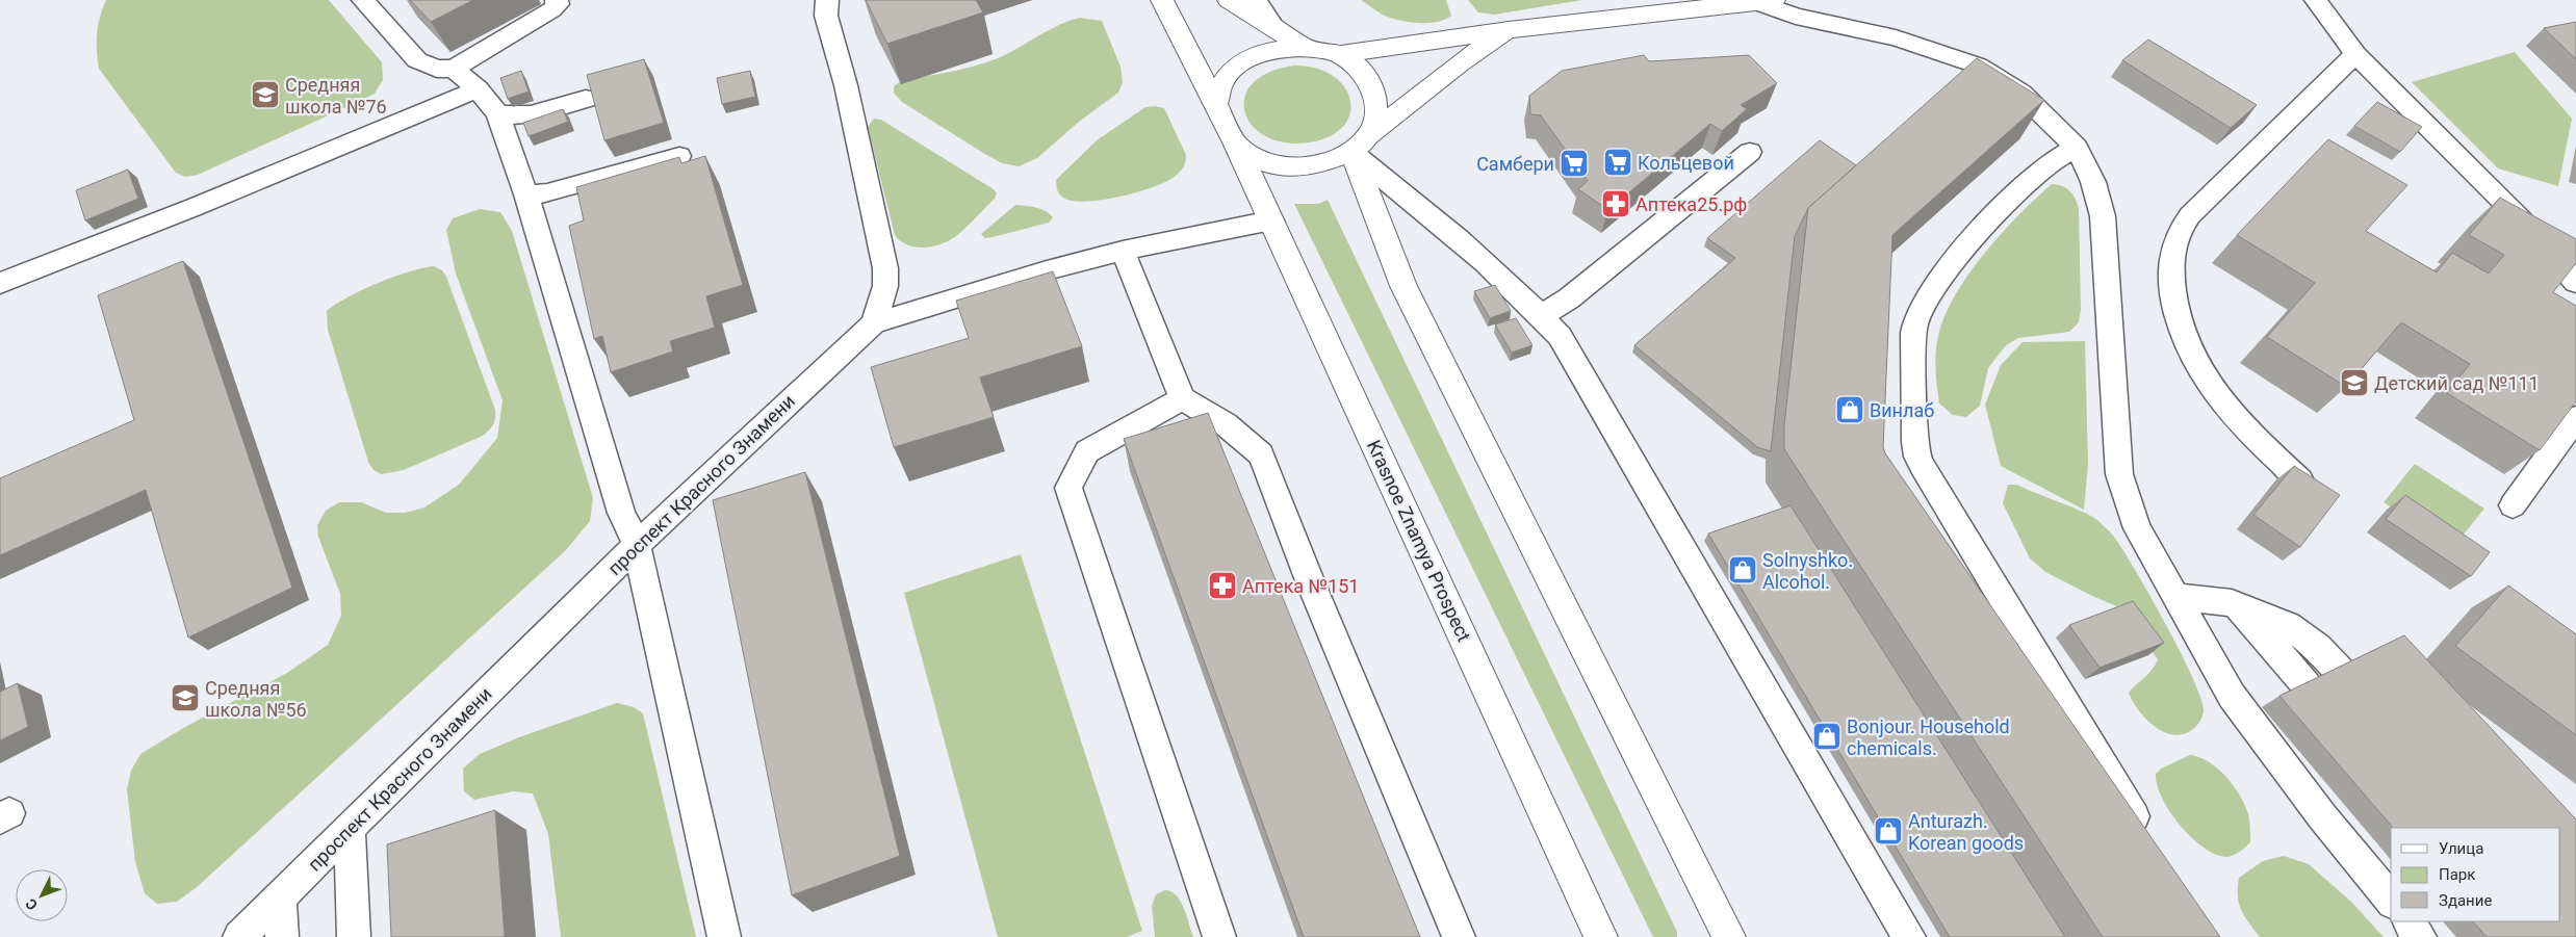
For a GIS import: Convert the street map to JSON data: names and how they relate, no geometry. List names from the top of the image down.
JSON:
{
  "streets": {
    "main road": ["Krasnoe Znamya Prospect"],
    "lane": ["проспект Красного Знамени"]
  },
  "crossings": [
    ["проспект Красного Знамени", "Krasnoe Znamya Prospect"]
  ],
  "places": {
    "school or university": ["Средняя школа №76", "Детский сад №111", "Средняя школа №56"],
    "supermarket": ["Кольцевой", "Самбери"],
    "pharmacy": ["Аптека25.рф", "Аптека №151"],
    "shop": [
      "Винлаб",
      "Solnyshko. Alcohol.",
      "Bonjour. Household chemicals.",
      "Anturazh. Korean goods"
    ]
  },
  "legend": ["Улица", "Парк", "Здание"],
  "north": "bottom left"
}
